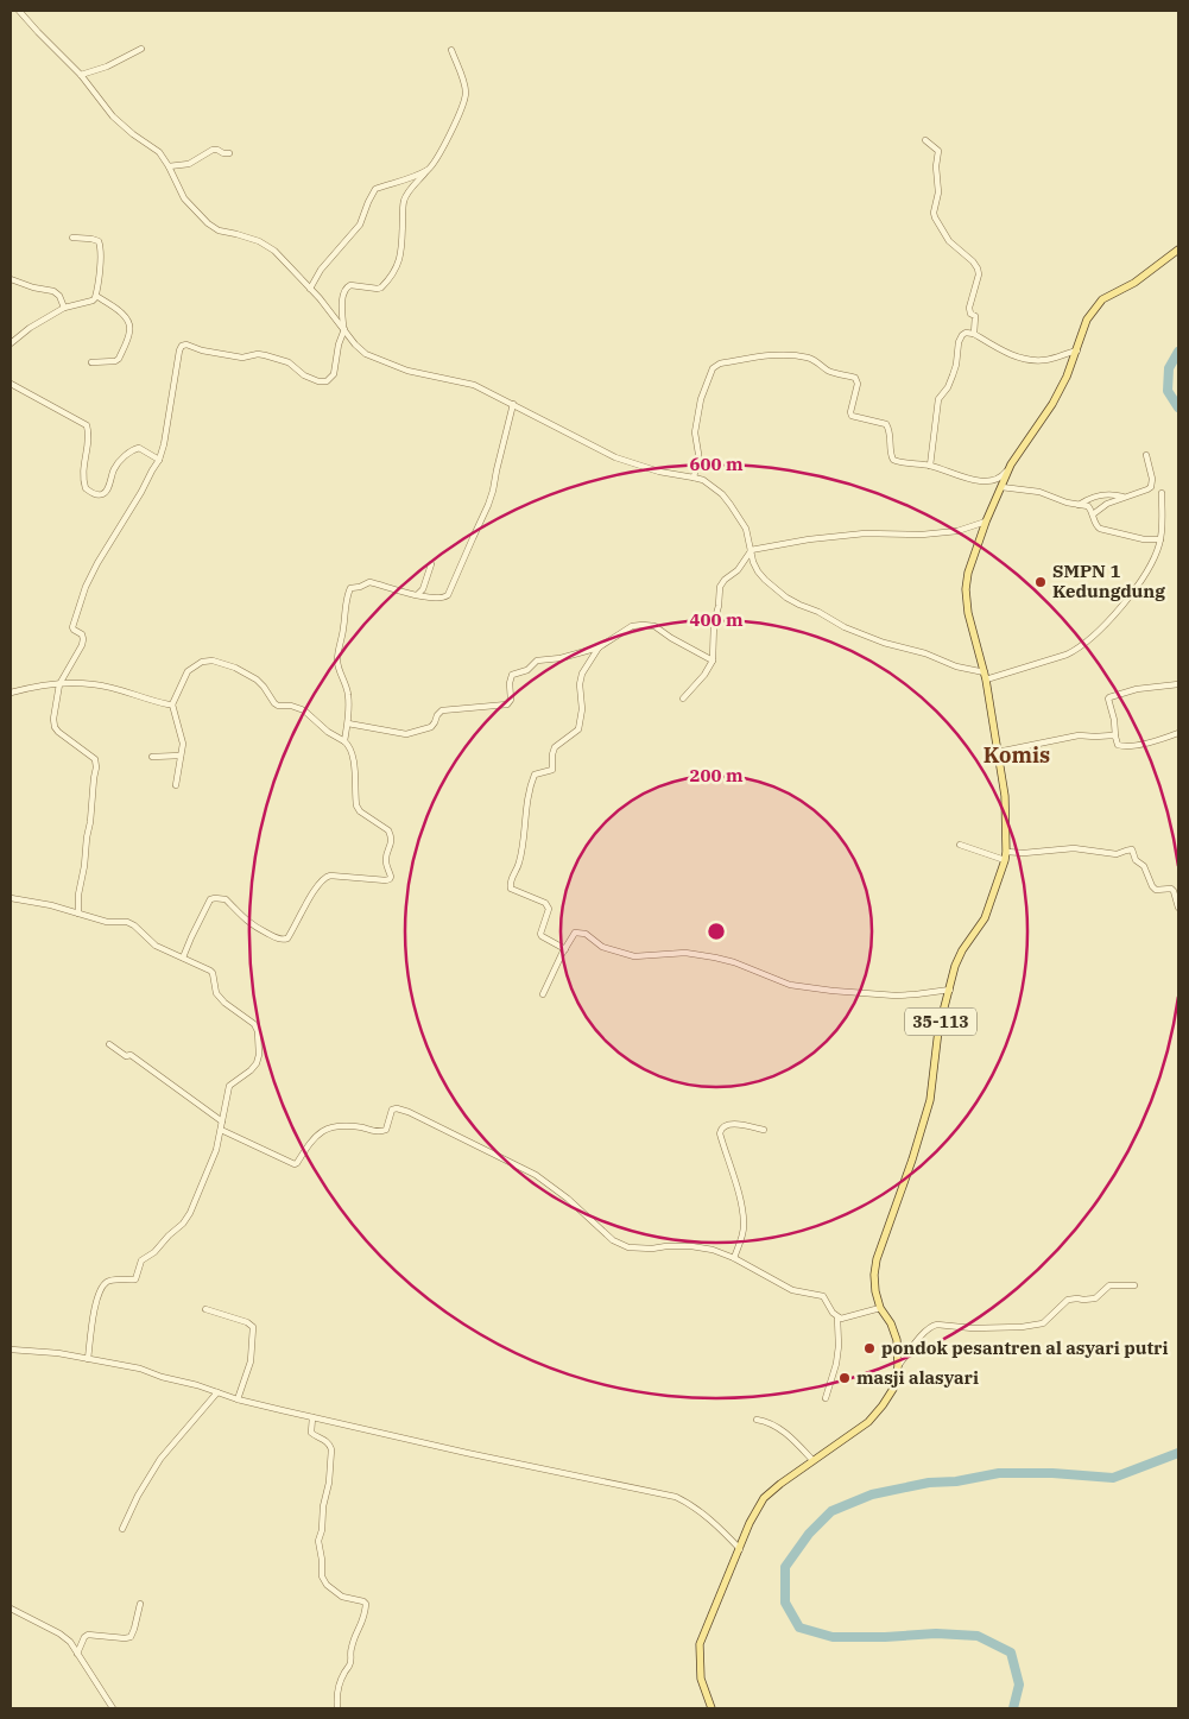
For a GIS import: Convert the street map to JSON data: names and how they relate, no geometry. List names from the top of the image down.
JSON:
{
  "streets": {
    "main road": ["35-113"]
  },
  "districts": ["Komis"],
  "places": ["SMPN 1 Kedungdung", "pondok pesantren al asyari putri", "masji alasyari"],
  "rings": ["600 m", "400 m", "200 m"]
}
